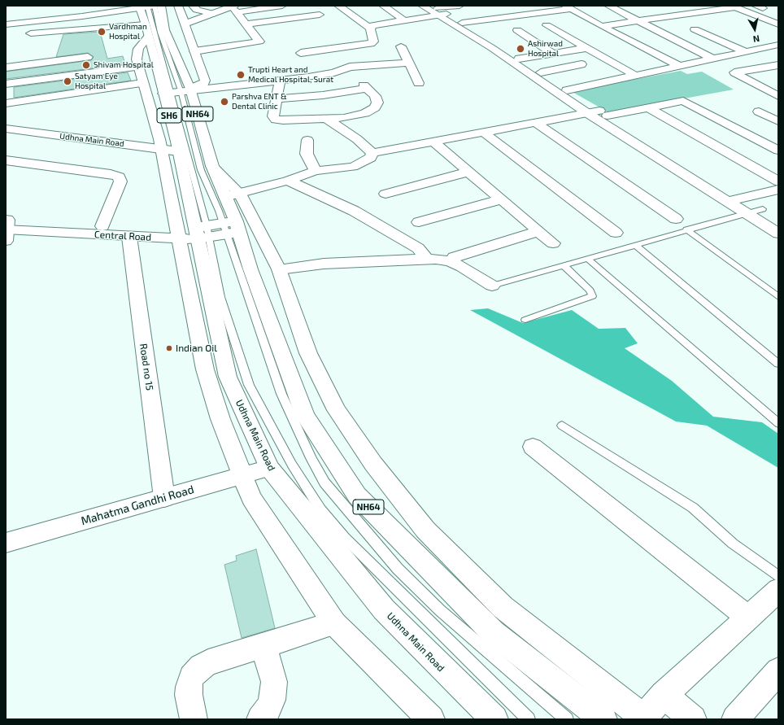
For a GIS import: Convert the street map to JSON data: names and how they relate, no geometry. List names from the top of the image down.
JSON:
{
  "streets": {
    "main road": [
      "NH64",
      "SH6",
      "Udhna Main Road",
      "Central Road",
      "Road no 15",
      "Mahatma Gandhi Road"
    ]
  },
  "crossings": [
    ["NH64", "SH6"],
    ["NH64", "Central Road"],
    ["SH6", "Udhna Main Road"],
    ["Udhna Main Road", "Central Road"],
    ["Udhna Main Road", "Mahatma Gandhi Road"],
    ["Central Road", "Road no 15"],
    ["Road no 15", "Mahatma Gandhi Road"]
  ],
  "places": [
    "Vardhman Hospital",
    "Ashirwad Hospital",
    "Shivam Hospital",
    "Trupti Heart and Medical Hospital, Surat",
    "Satyam Eye Hospital",
    "Parshva ENT & Dental Clinic",
    "Indian Oil"
  ],
  "north": "bottom"
}
